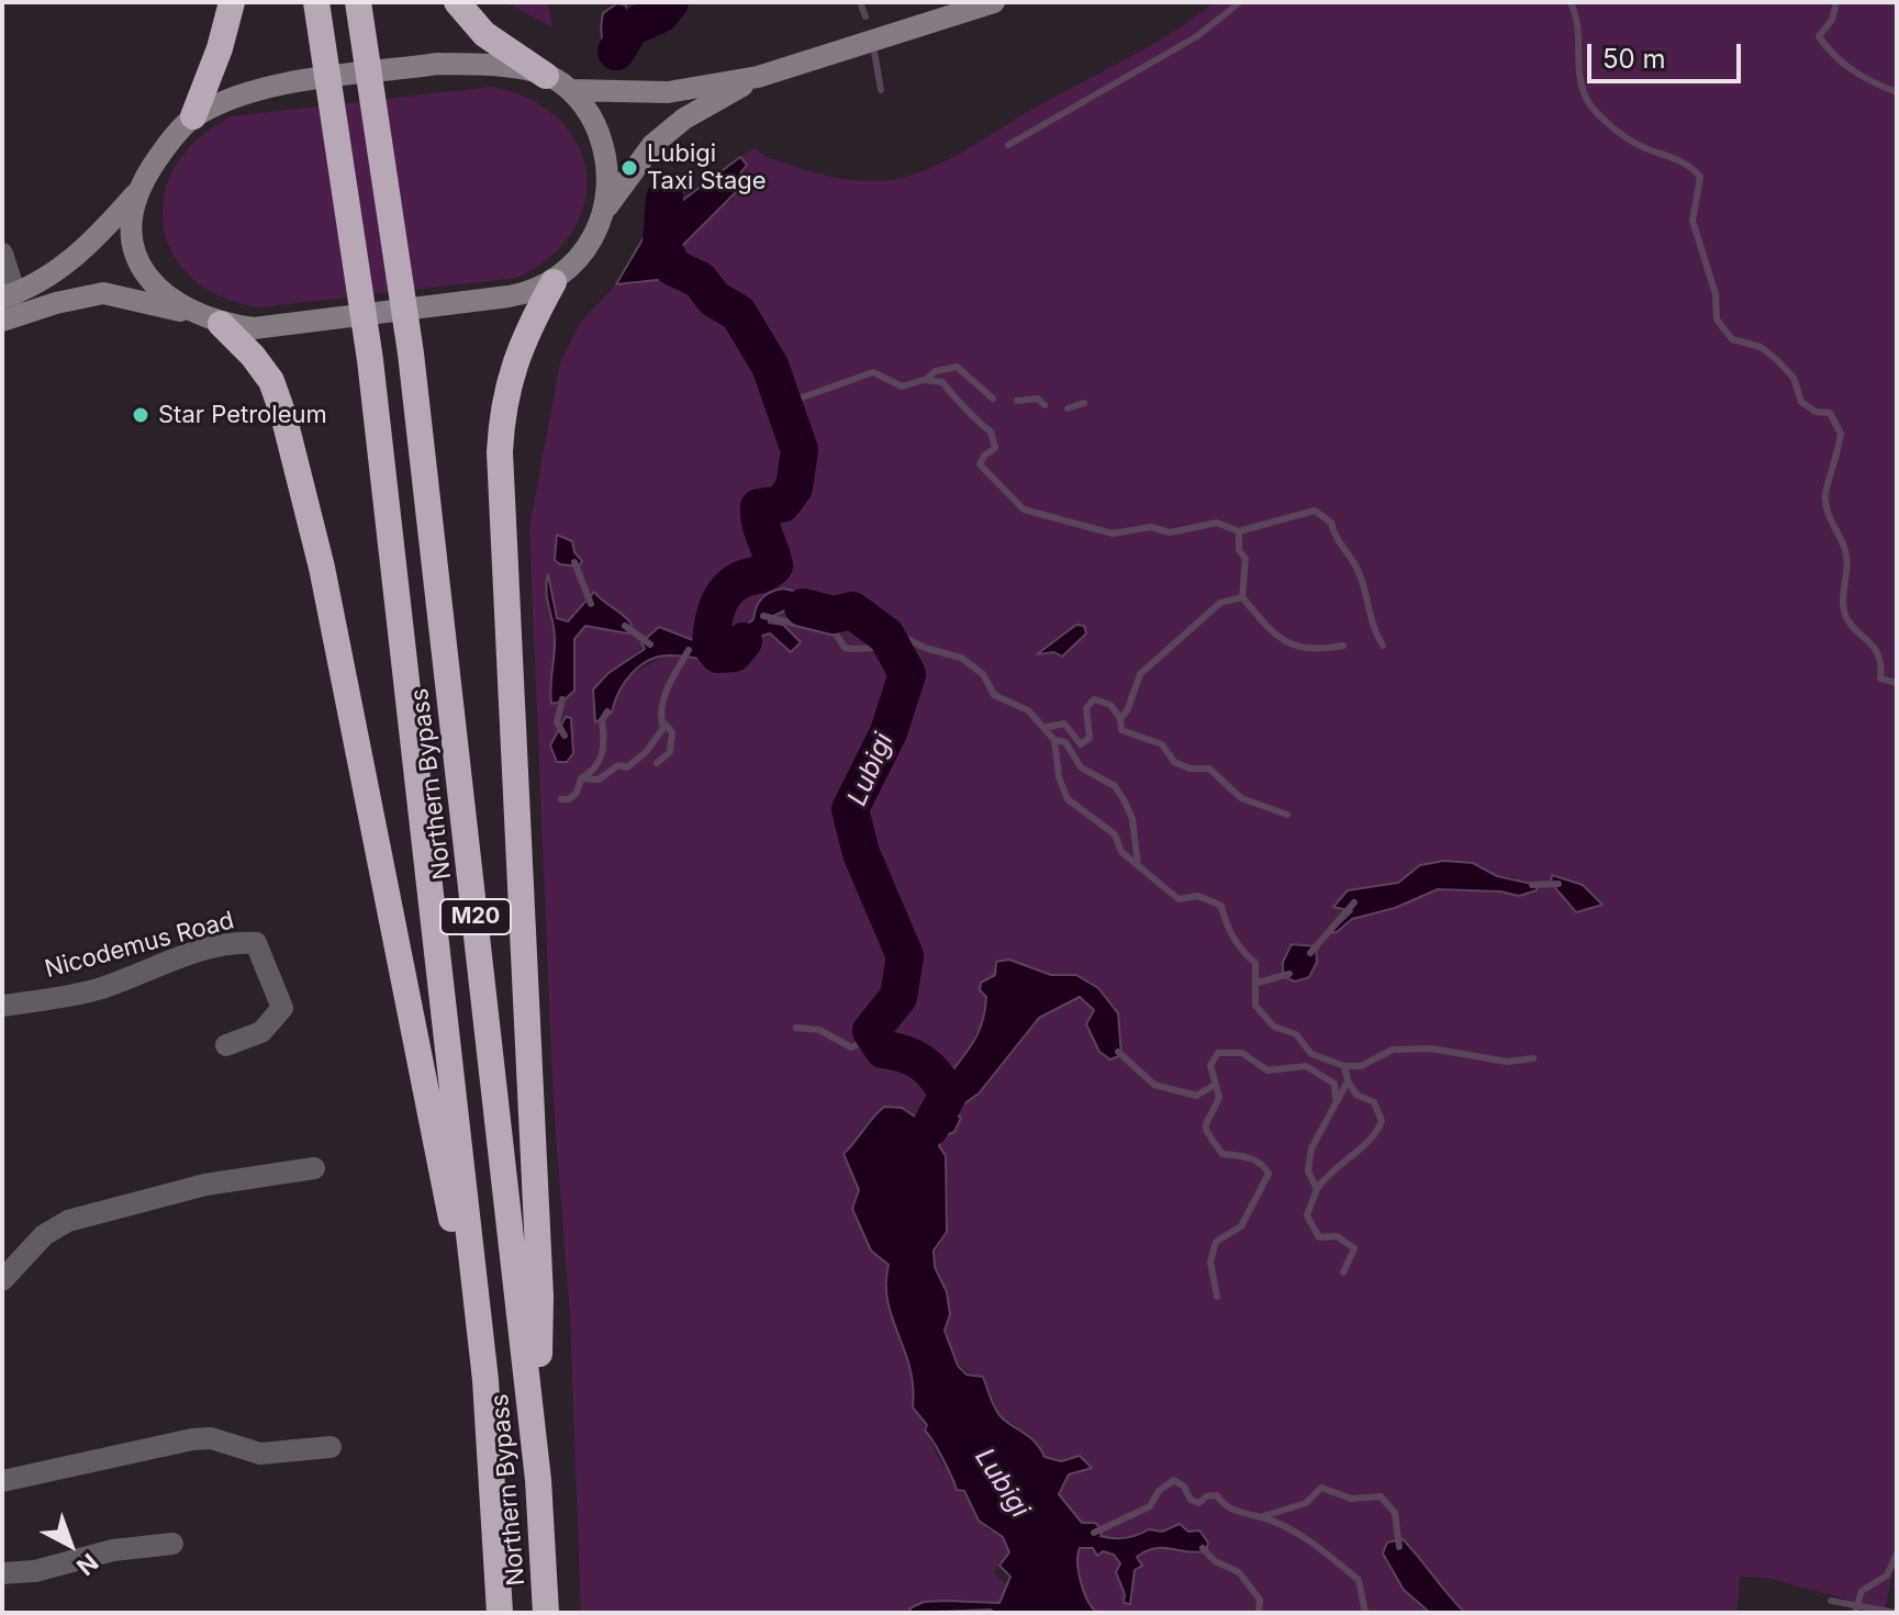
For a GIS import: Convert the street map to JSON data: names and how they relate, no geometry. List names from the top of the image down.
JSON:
{
  "streets": {
    "highway": ["Northern Bypass", "M20"],
    "street": ["Nicodemus Road"]
  },
  "water": ["Lubigi"],
  "places": ["Lubigi Taxi Stage", "Star Petroleum"],
  "scale_bar": "50 m",
  "north": "bottom right"
}
